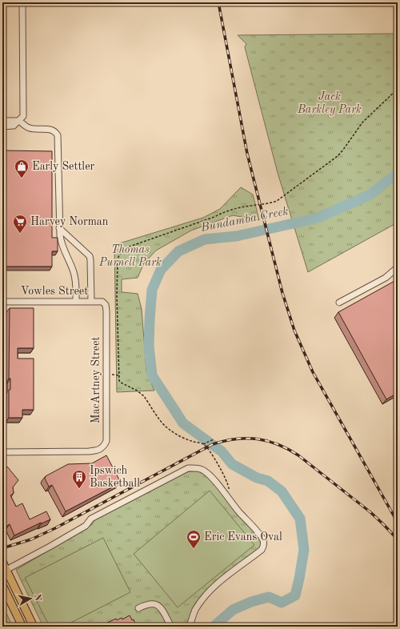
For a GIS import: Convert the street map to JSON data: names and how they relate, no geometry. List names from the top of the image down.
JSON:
{
  "streets": {
    "street": ["Vowles Street", "MacArtney Street"]
  },
  "crossings": [
    ["Vowles Street", "MacArtney Street"]
  ],
  "water": ["Bundamba Creek"],
  "parks": ["Jack Barkley Park", "Thomas Purnell Park"],
  "places": {
    "shop": ["Early Settler"],
    "supermarket": ["Harvey Norman"],
    "building": ["Ipswich Basketball"],
    "sports": ["Eric Evans Oval"]
  },
  "north": "right"
}
